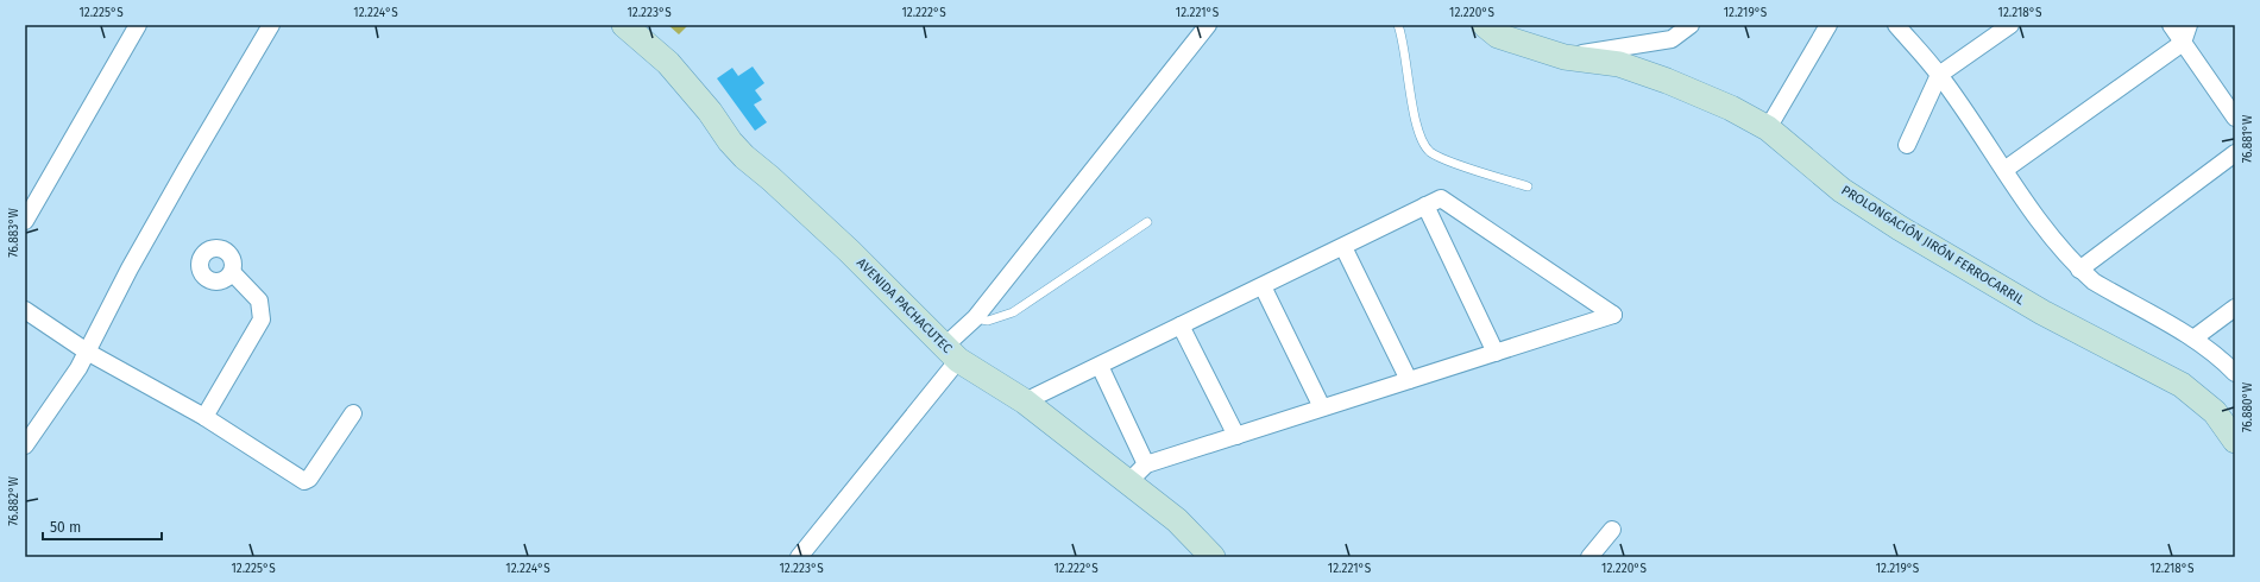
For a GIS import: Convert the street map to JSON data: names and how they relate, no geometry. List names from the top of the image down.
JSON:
{
  "streets": {
    "street": ["PROLONGACIÓN JIRÓN FERROCARRIL", "AVENIDA PACHACUTEC"]
  },
  "scale_bar": "50 m",
  "coordinates": [
    "12.225°S",
    "12.224°S",
    "12.223°S",
    "12.222°S",
    "12.221°S",
    "12.220°S",
    "12.219°S",
    "12.218°S",
    "76.881°W",
    "76.883°W",
    "76.880°W",
    "76.882°W"
  ]
}
